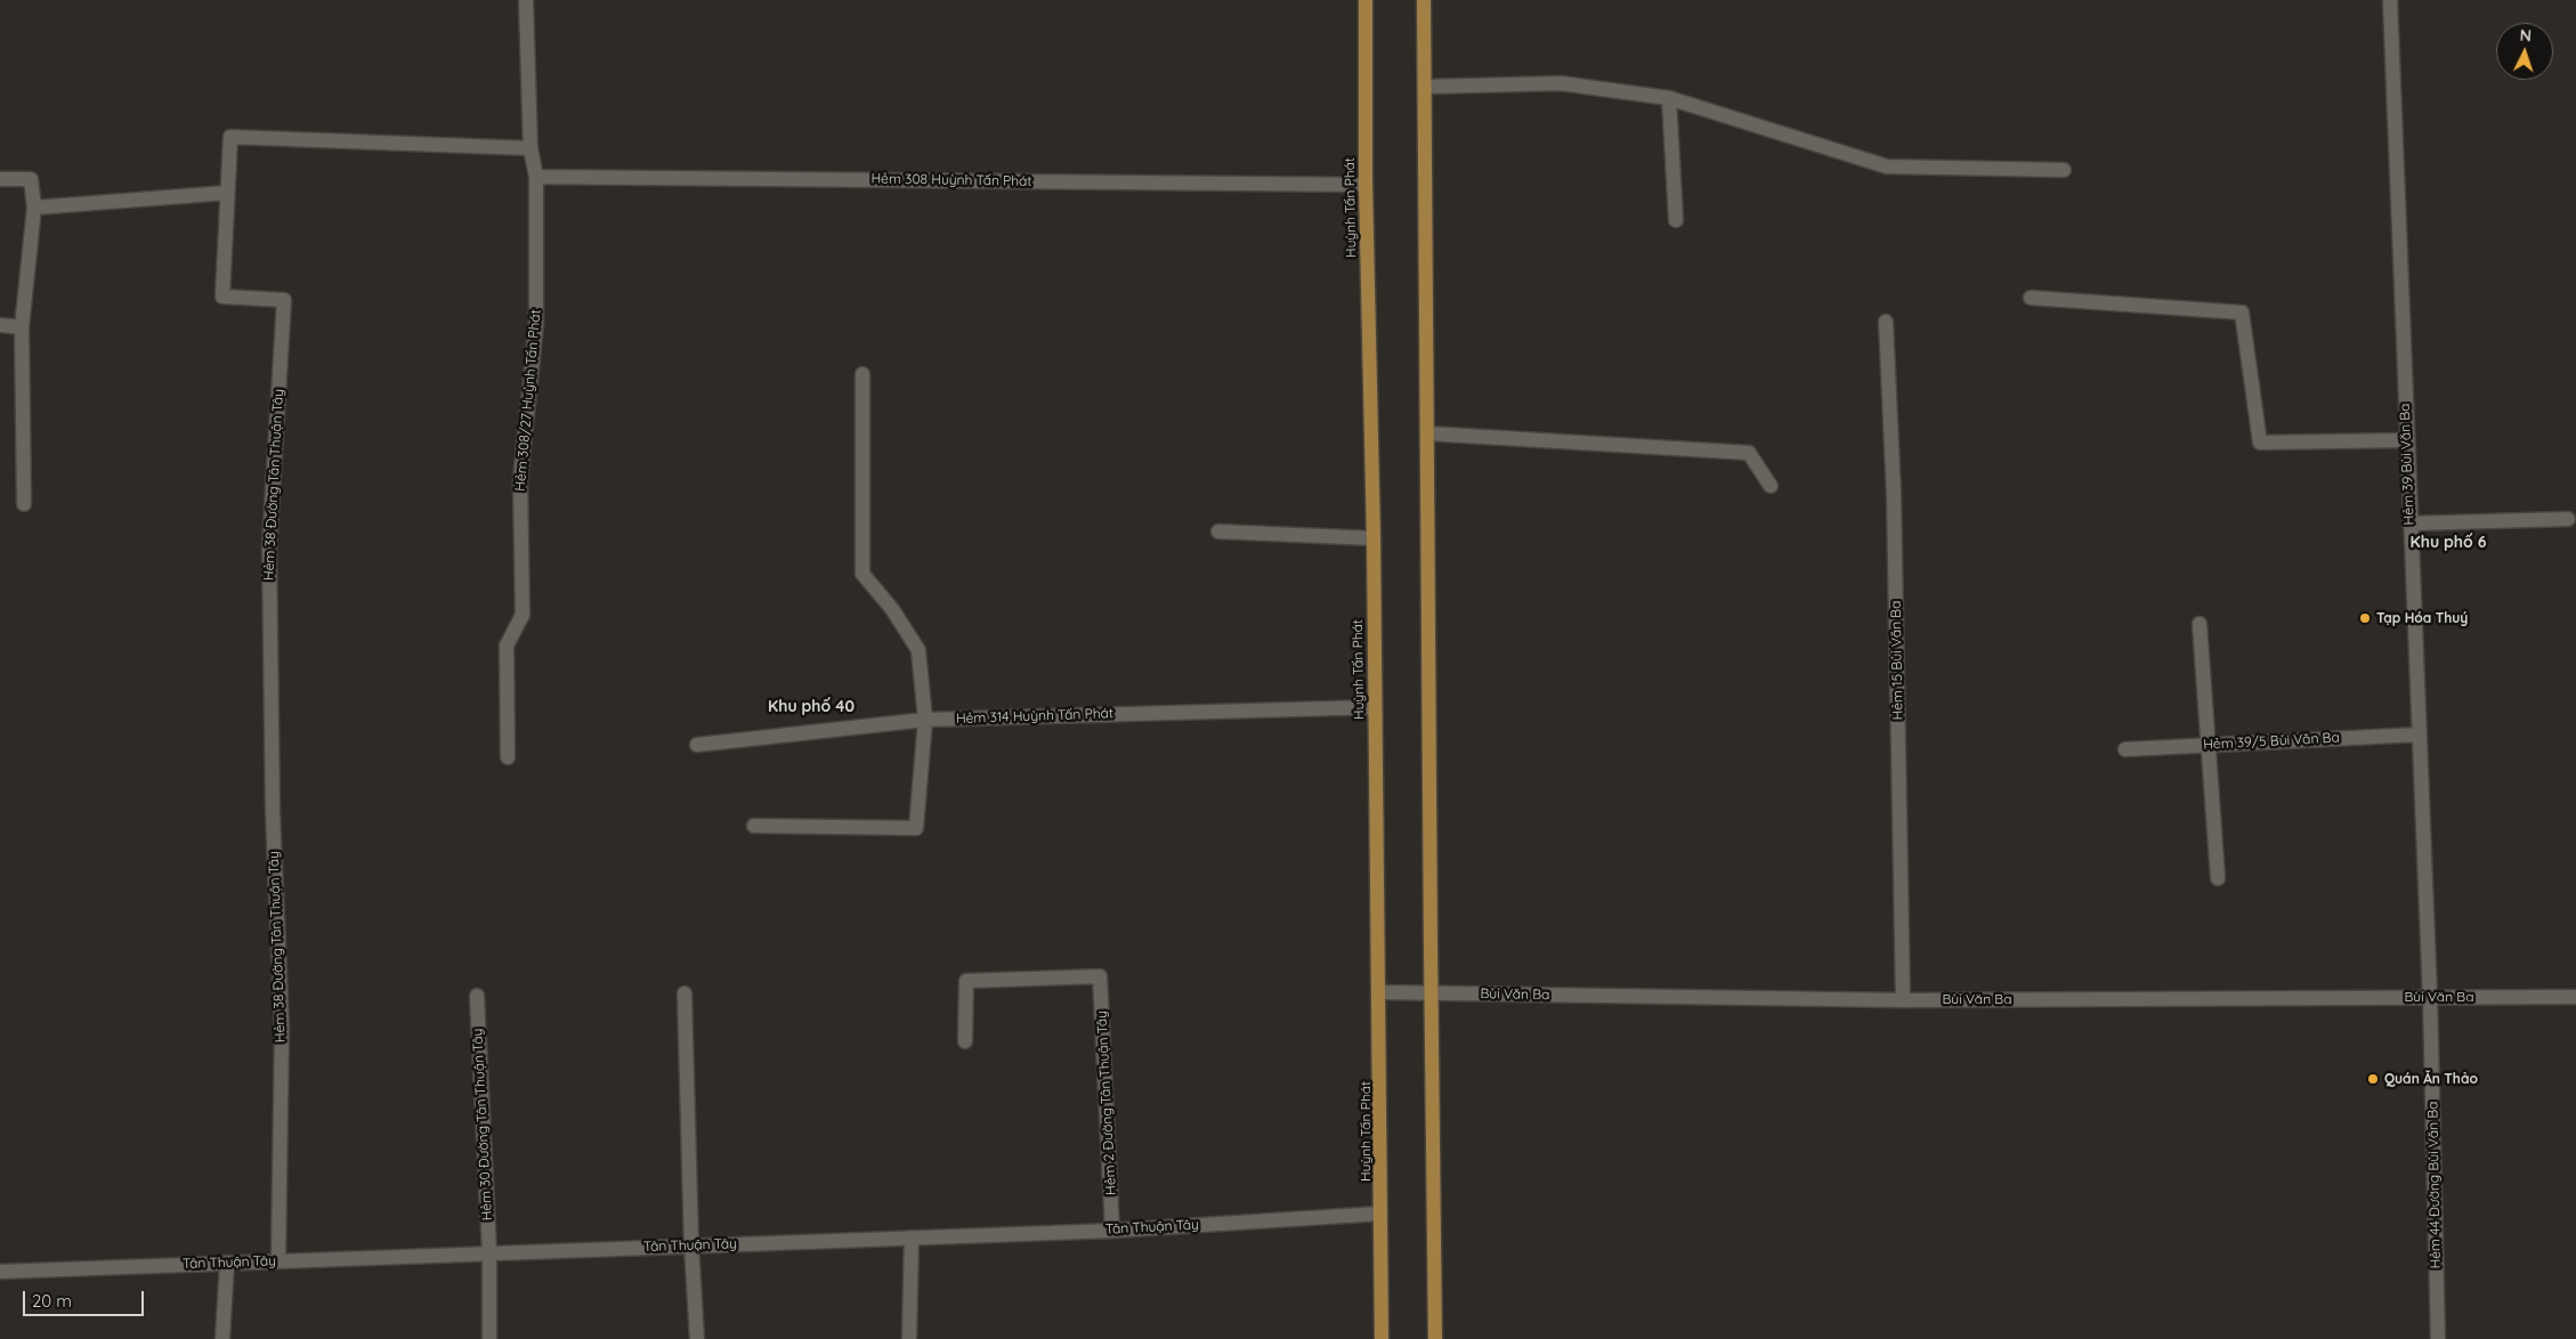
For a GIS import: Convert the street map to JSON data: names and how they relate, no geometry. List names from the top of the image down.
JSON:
{
  "streets": {
    "main road": ["Huỳnh Tấn Phát"],
    "street": [
      "Hẻm 308 Huỳnh Tấn Phát",
      "Hẻm 308/27 Huỳnh Tấn Phát",
      "Hẻm 39 Bùi Văn Ba",
      "Hẻm 38 Đường Tân Thuận Tây",
      "Hẻm 15 Bùi Văn Ba",
      "Hẻm 314 Huỳnh Tấn Phát",
      "Hẻm 39/5 Bùi Văn Ba",
      "Bùi Văn Ba",
      "Hẻm 2 Đường Tân Thuận Tây",
      "Hẻm 30 Đường Tân Thuận Tây",
      "Hẻm 44 Đường Bùi Văn Ba",
      "Tân Thuận Tây"
    ]
  },
  "crossings": [
    ["Hẻm 308 Huỳnh Tấn Phát", "Huỳnh Tấn Phát"],
    ["Hẻm 308 Huỳnh Tấn Phát", "Hẻm 308/27 Huỳnh Tấn Phát"],
    ["Huỳnh Tấn Phát", "Hẻm 314 Huỳnh Tấn Phát"],
    ["Huỳnh Tấn Phát", "Bùi Văn Ba"],
    ["Huỳnh Tấn Phát", "Tân Thuận Tây"],
    ["Hẻm 308/27 Huỳnh Tấn Phát", "Hẻm 38 Đường Tân Thuận Tây"],
    ["Hẻm 39 Bùi Văn Ba", "Hẻm 39/5 Bùi Văn Ba"],
    ["Hẻm 39 Bùi Văn Ba", "Bùi Văn Ba"],
    ["Hẻm 39 Bùi Văn Ba", "Hẻm 44 Đường Bùi Văn Ba"],
    ["Hẻm 38 Đường Tân Thuận Tây", "Tân Thuận Tây"],
    ["Hẻm 15 Bùi Văn Ba", "Bùi Văn Ba"],
    ["Bùi Văn Ba", "Hẻm 44 Đường Bùi Văn Ba"],
    ["Hẻm 2 Đường Tân Thuận Tây", "Tân Thuận Tây"],
    ["Hẻm 30 Đường Tân Thuận Tây", "Tân Thuận Tây"]
  ],
  "districts": ["Khu phố 6", "Khu phố 40"],
  "places": ["Tạp Hóa Thuý", "Quán Ăn Thảo"],
  "scale_bar": "20 m",
  "north": "top"
}
